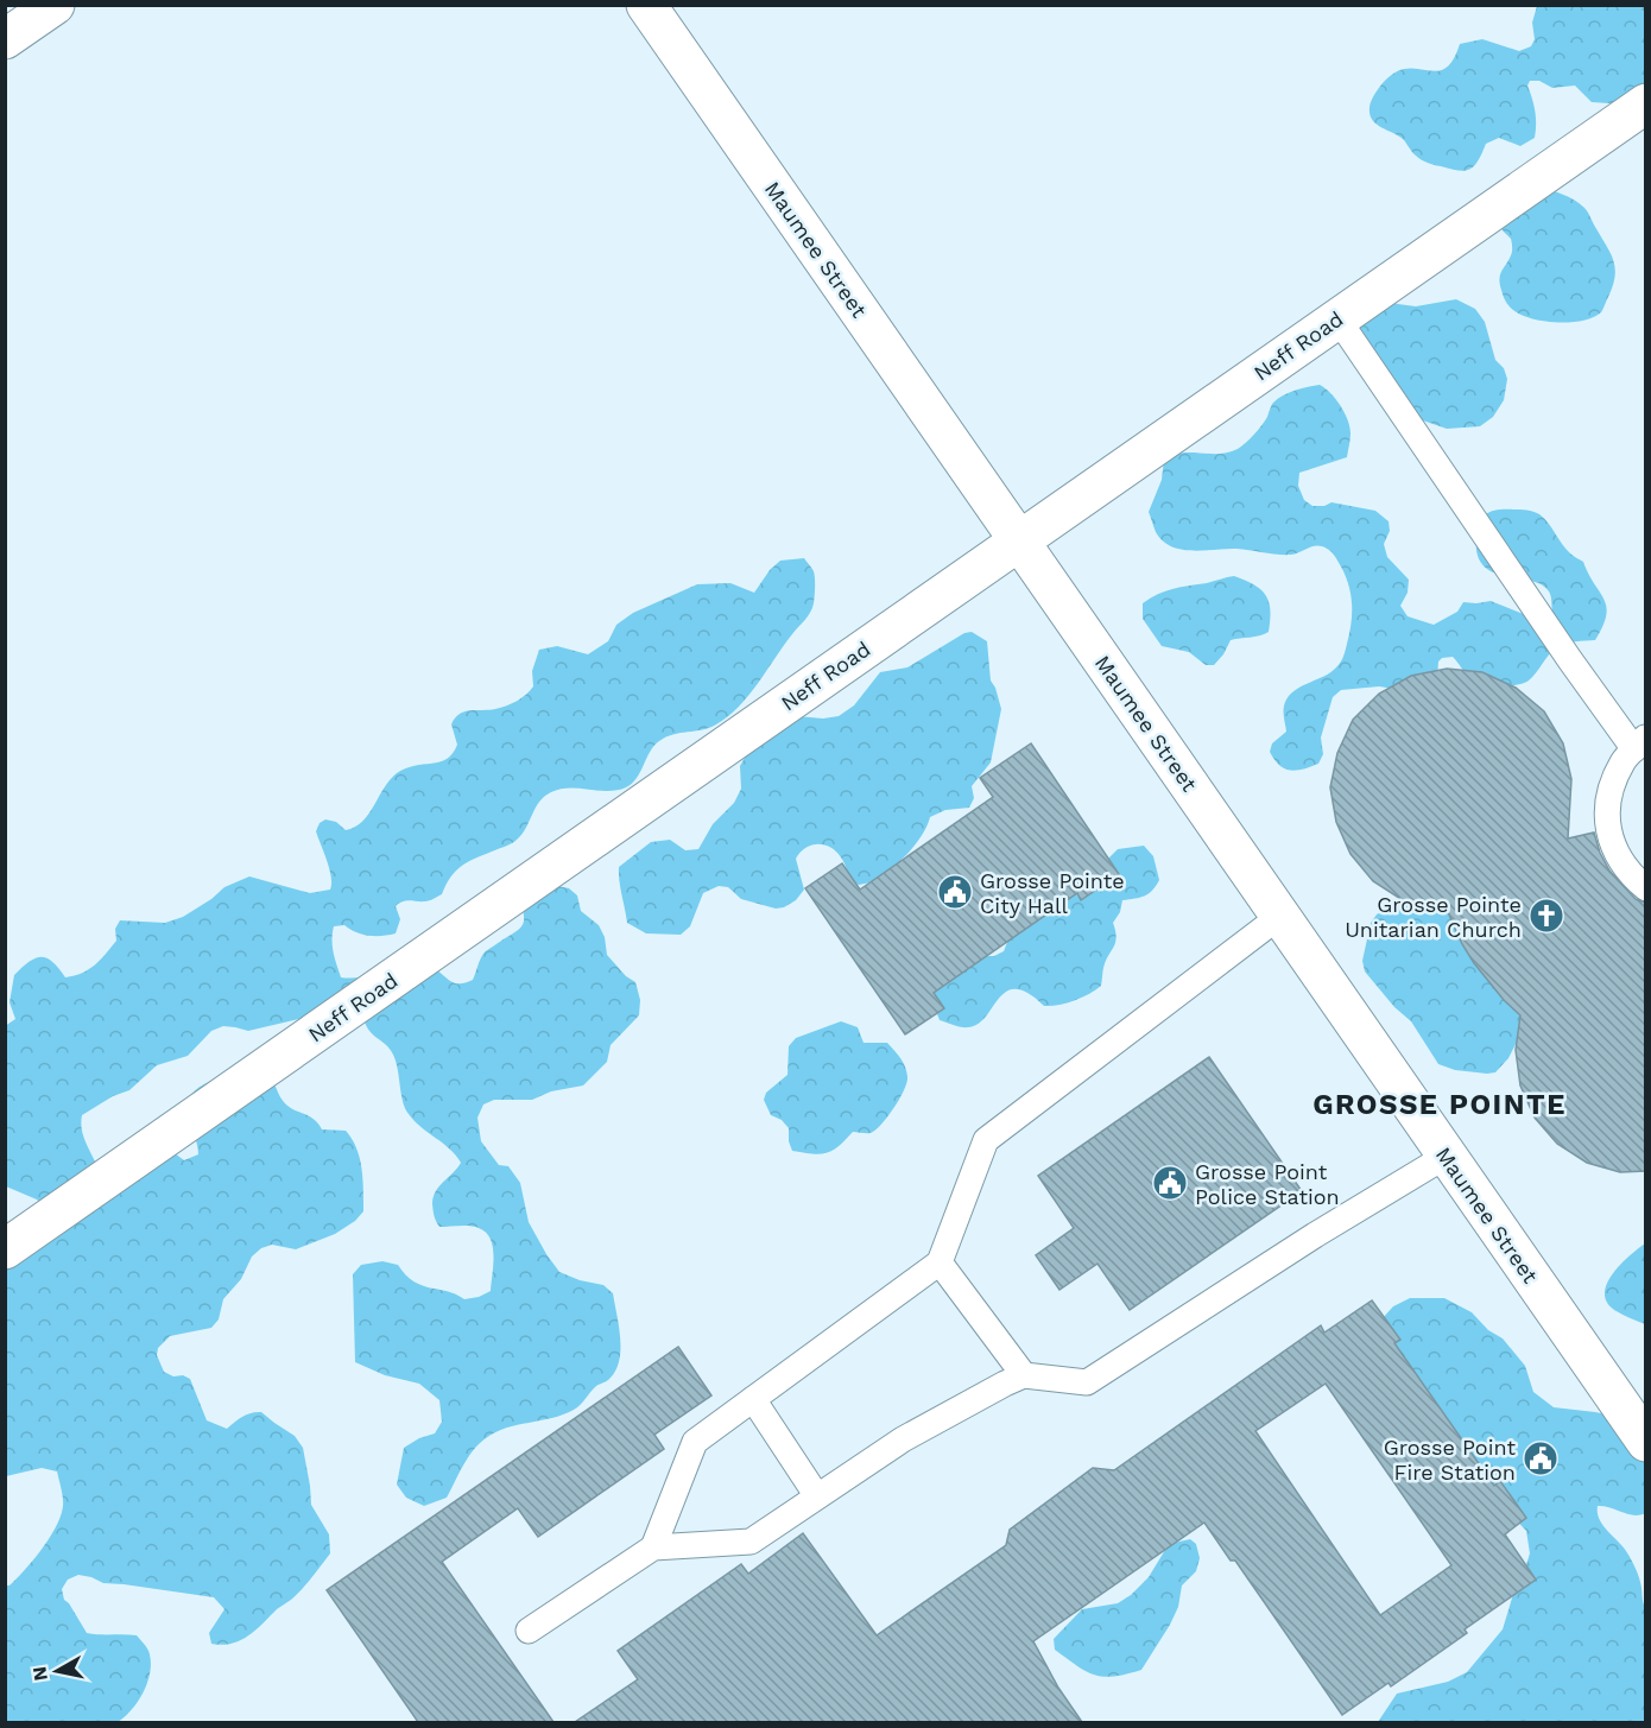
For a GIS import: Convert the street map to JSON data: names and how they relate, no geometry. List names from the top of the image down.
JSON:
{
  "streets": {
    "street": ["Maumee Street", "Neff Road"]
  },
  "crossings": [
    ["Maumee Street", "Neff Road"]
  ],
  "districts": ["GROSSE POINTE"],
  "places": {
    "public building": ["Grosse Pointe City Hall", "Grosse Point Police Station", "Grosse Point Fire Station"],
    "church": ["Grosse Pointe Unitarian Church"]
  },
  "north": "left"
}
